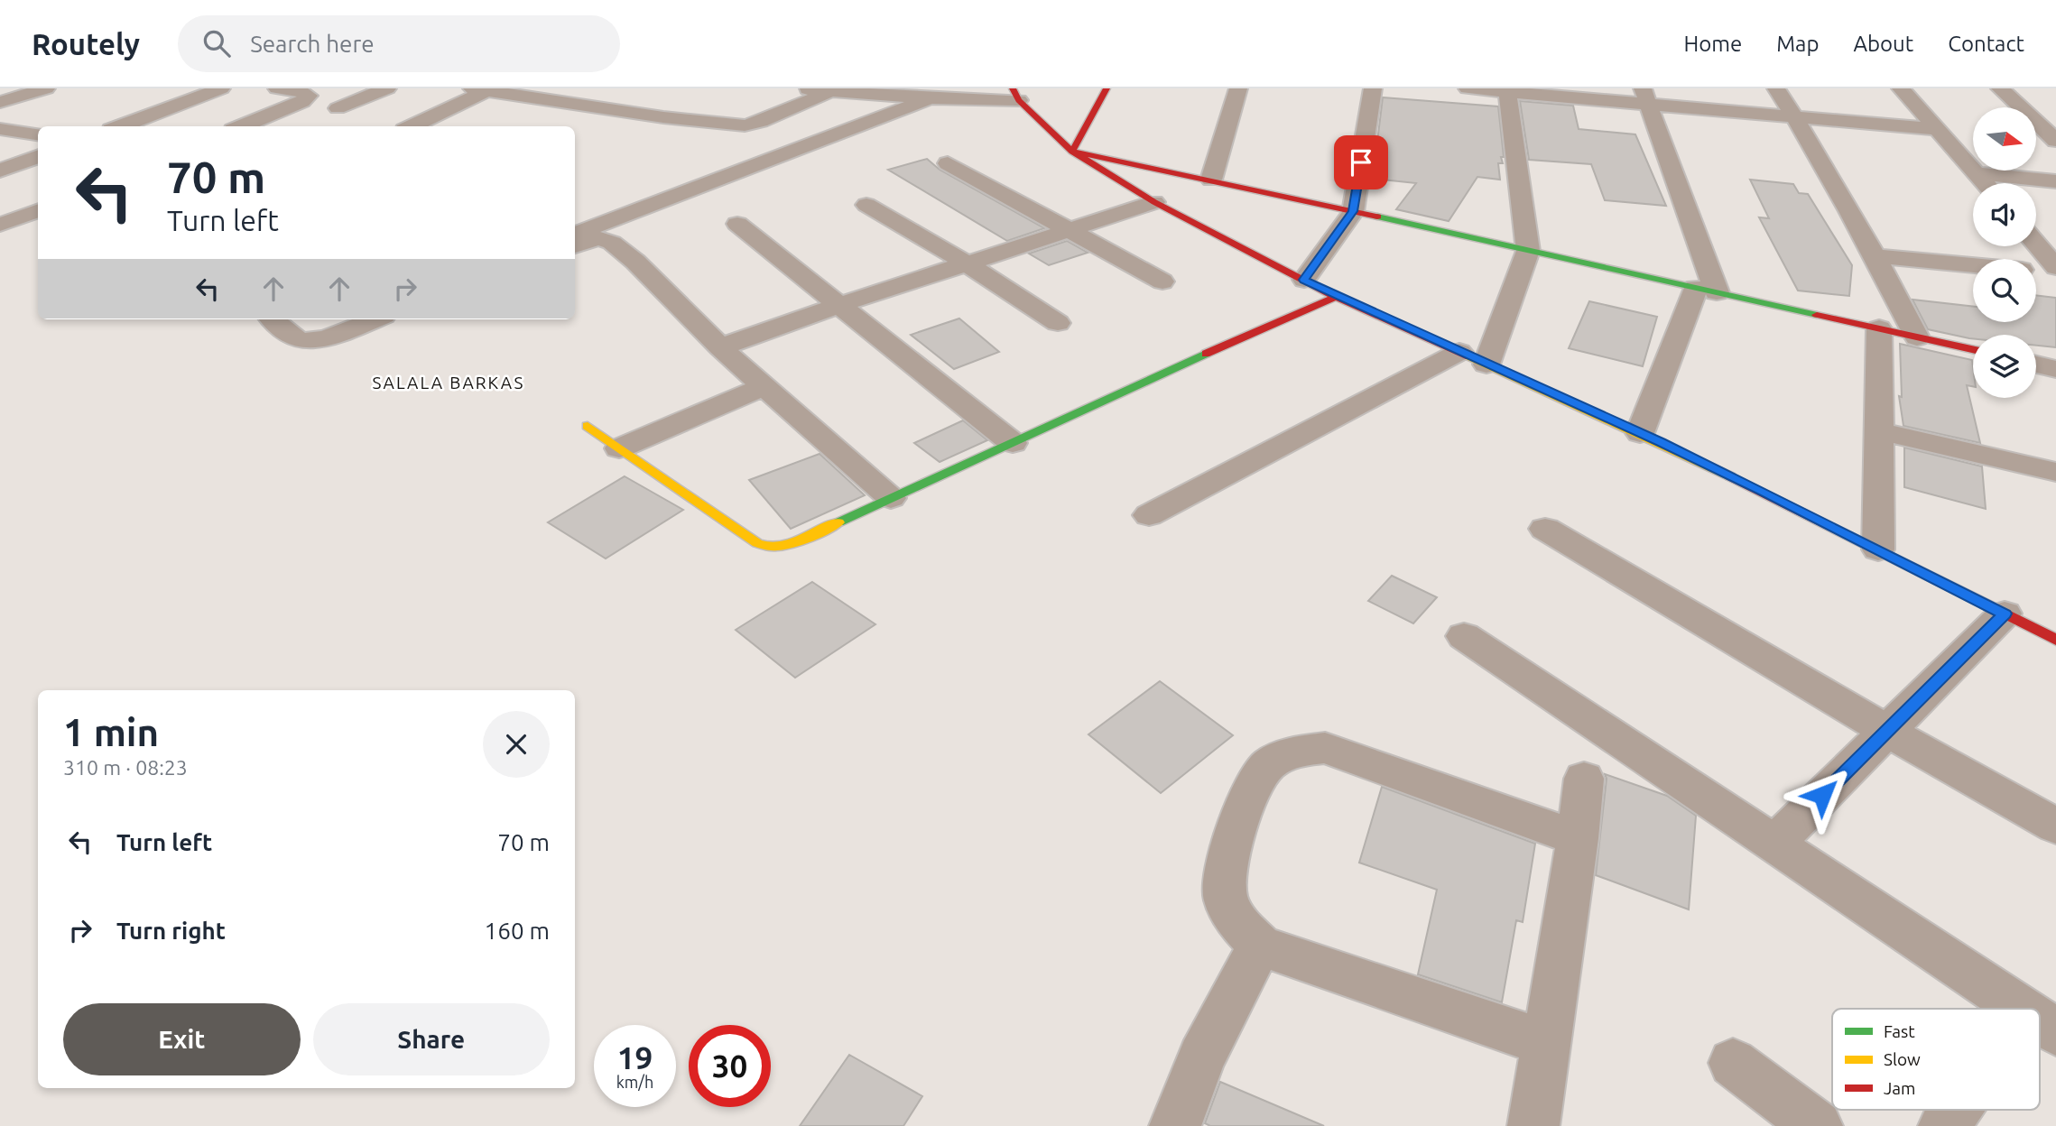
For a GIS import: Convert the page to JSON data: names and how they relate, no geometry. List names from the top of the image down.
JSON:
{
  "districts": ["SALALA BARKAS"],
  "legend": ["Fast", "Slow", "Jam"],
  "north": "right",
  "page": {
    "header": "Routely",
    "search": "Search here",
    "nav": [
      "Home",
      "Map",
      "About",
      "Contact"
    ],
    "turn": ["70 m", "Turn left"],
    "heading": ["1 min", "310 m · 08:23"],
    "list": [
      {
        "name": "Turn left",
        "value": "70 m"
      },
      {
        "name": "Turn right",
        "value": "160 m"
      }
    ],
    "buttons": ["Exit", "Share"],
    "speed": "19 km/h",
    "limit": "30"
  }
}
